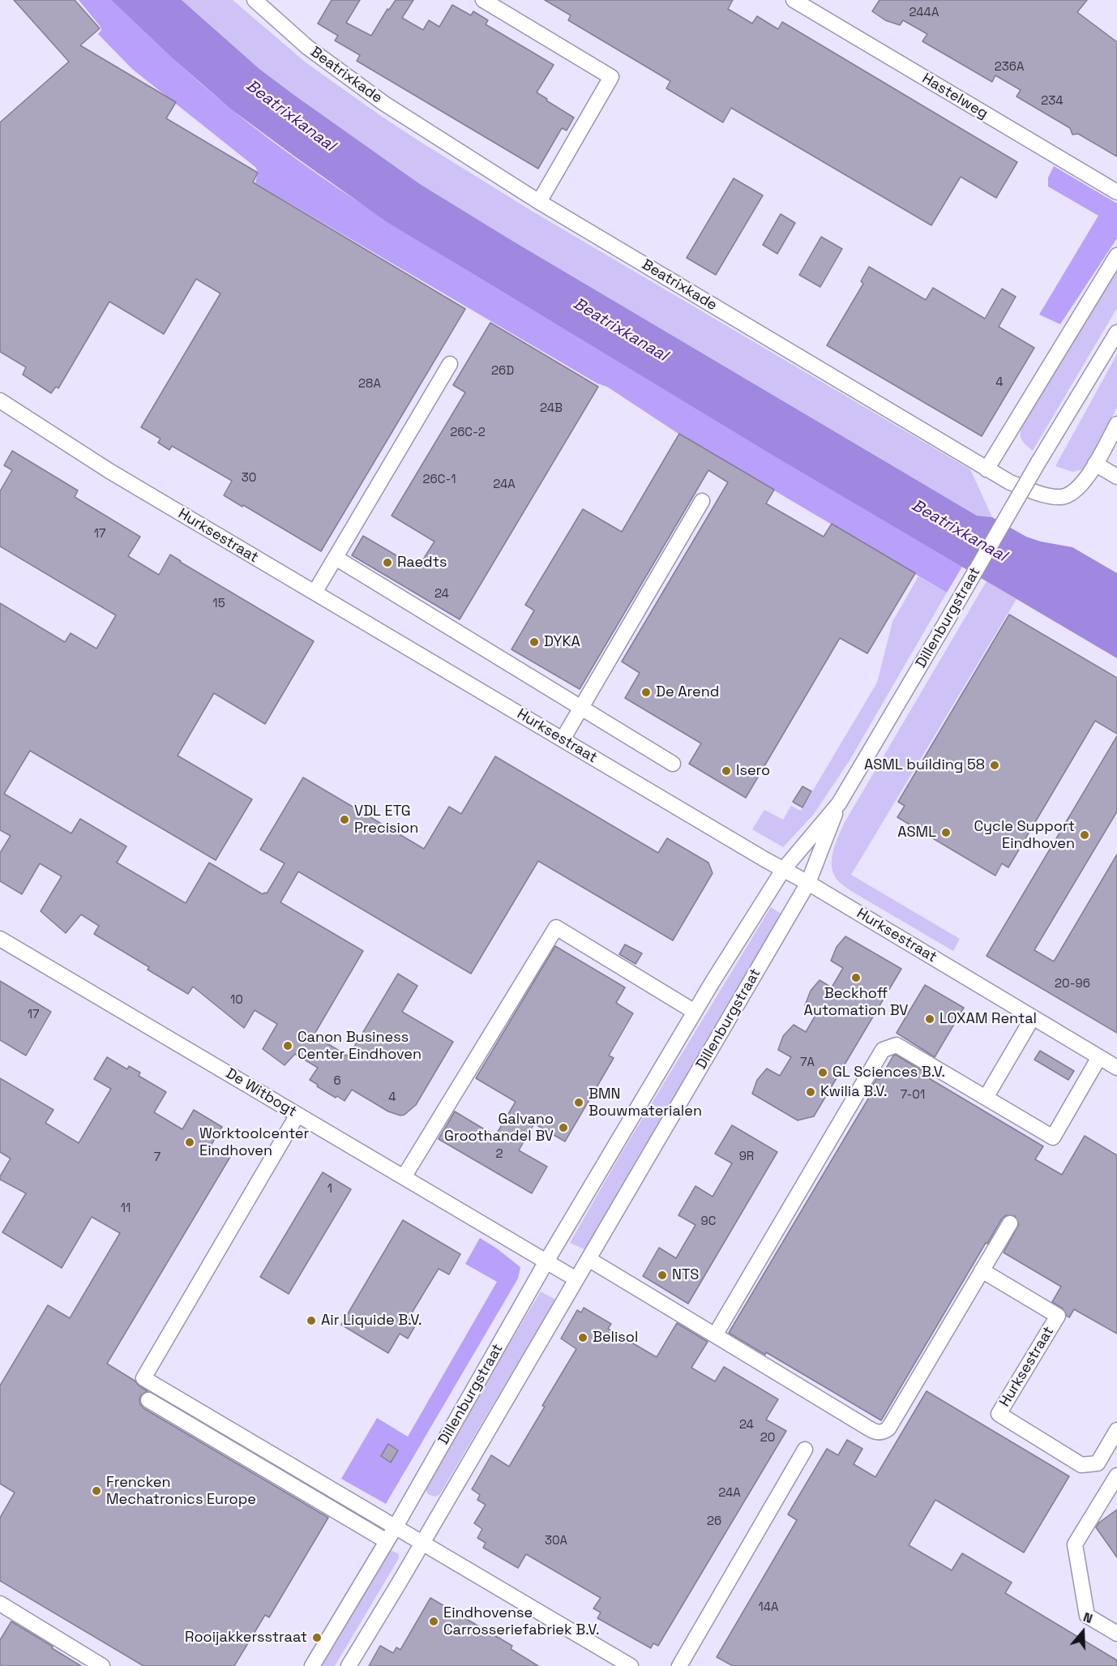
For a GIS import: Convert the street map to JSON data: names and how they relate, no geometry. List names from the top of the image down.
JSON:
{
  "streets": {
    "street": [
      "Beatrixkade",
      "Hastelweg",
      "Hurksestraat",
      "Dillenburgstraat",
      "De Witbogt"
    ]
  },
  "crossings": [
    ["Hurksestraat", "Dillenburgstraat"],
    ["Dillenburgstraat", "De Witbogt"]
  ],
  "water": ["Beatrixkanaal"],
  "places": [
    "Raedts",
    "DYKA",
    "De Arend",
    "ASML building 58",
    "Isero",
    "VDL ETG Precision",
    "ASML",
    "Cycle Support Eindhoven",
    "Beckhoff Automation BV",
    "LOXAM Rental",
    "Canon Business Center Eindhoven",
    "GL Sciences B.V.",
    "Kwilia B.V.",
    "BMN Bouwmaterialen",
    "Galvano Groothandel BV",
    "Worktoolcenter Eindhoven",
    "NTS",
    "Air Liquide B.V.",
    "Belisol",
    "Frencken Mechatronics Europe",
    "Eindhovense Carrosseriefabriek B.V.",
    "Rooijakkersstraat"
  ],
  "house_numbers": [
    "244A",
    "236A",
    "234",
    "26D",
    "4",
    "28A",
    "24B",
    "26C-2",
    "30",
    "26C-1",
    "24A",
    "17",
    "24",
    "15",
    "20-96",
    "10",
    "17",
    "7A",
    "6",
    "7-01",
    "4",
    "2",
    "9R",
    "7",
    "1",
    "11",
    "9C",
    "24",
    "20",
    "24A",
    "26",
    "30A",
    "14A"
  ],
  "north": "top"
}
